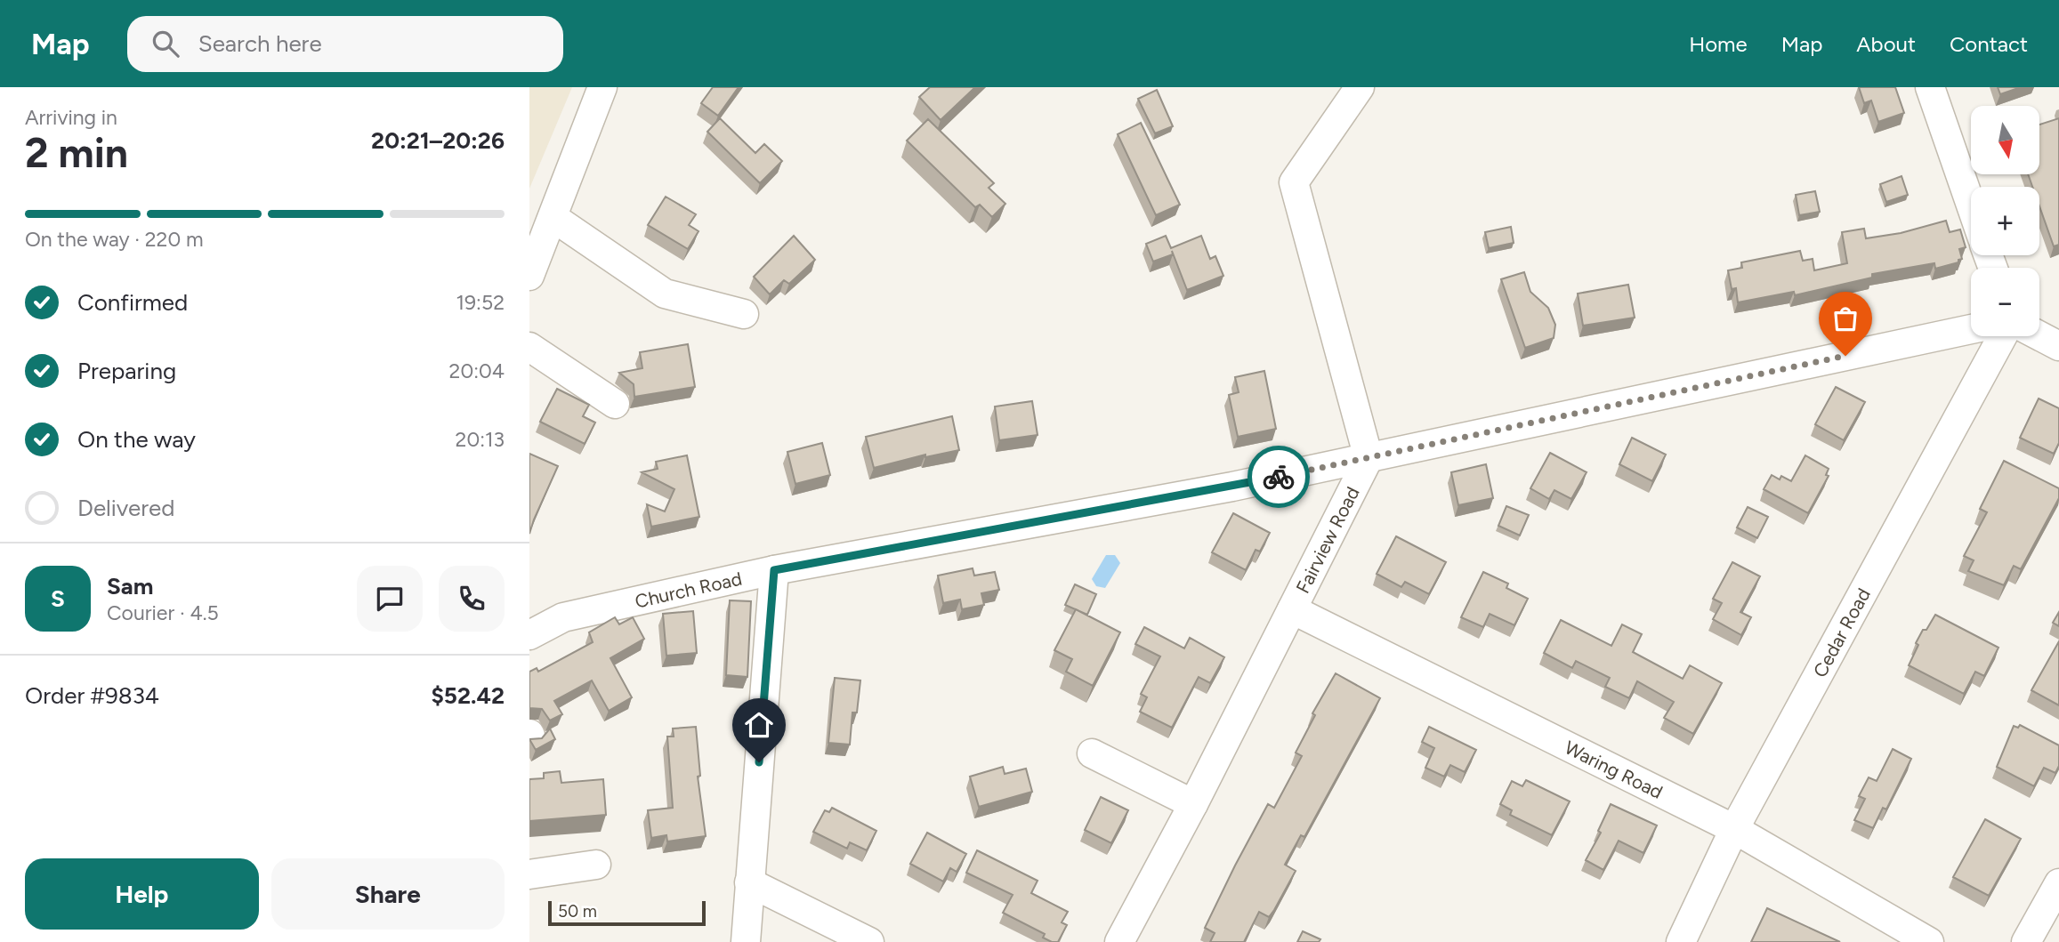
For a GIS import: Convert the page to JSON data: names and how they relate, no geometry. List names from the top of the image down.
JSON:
{
  "streets": {
    "street": [
      "Fairview Road",
      "Church Road",
      "Cedar Road",
      "Waring Road"
    ]
  },
  "crossings": [
    ["Fairview Road", "Church Road"],
    ["Fairview Road", "Waring Road"],
    ["Cedar Road", "Waring Road"]
  ],
  "scale_bar": "50 m",
  "north": "bottom",
  "page": {
    "header": "Map",
    "search": "Search here",
    "nav": [
      "Home",
      "Map",
      "About",
      "Contact"
    ],
    "heading": ["2 min", "Arriving in", "20:21–20:26"],
    "panel": [
      "Sam",
      "Courier · 4.5",
      "Order #9834",
      "$52.42"
    ],
    "map_buttons": ["+", "−"],
    "bar": "On the way · 220 m",
    "list": [
      ["Confirmed", "19:52"],
      ["Preparing", "20:04"],
      ["On the way", "20:13"],
      "Delivered"
    ],
    "round": "S",
    "buttons": ["Help", "Share"],
    "scale": "50 m"
  }
}
